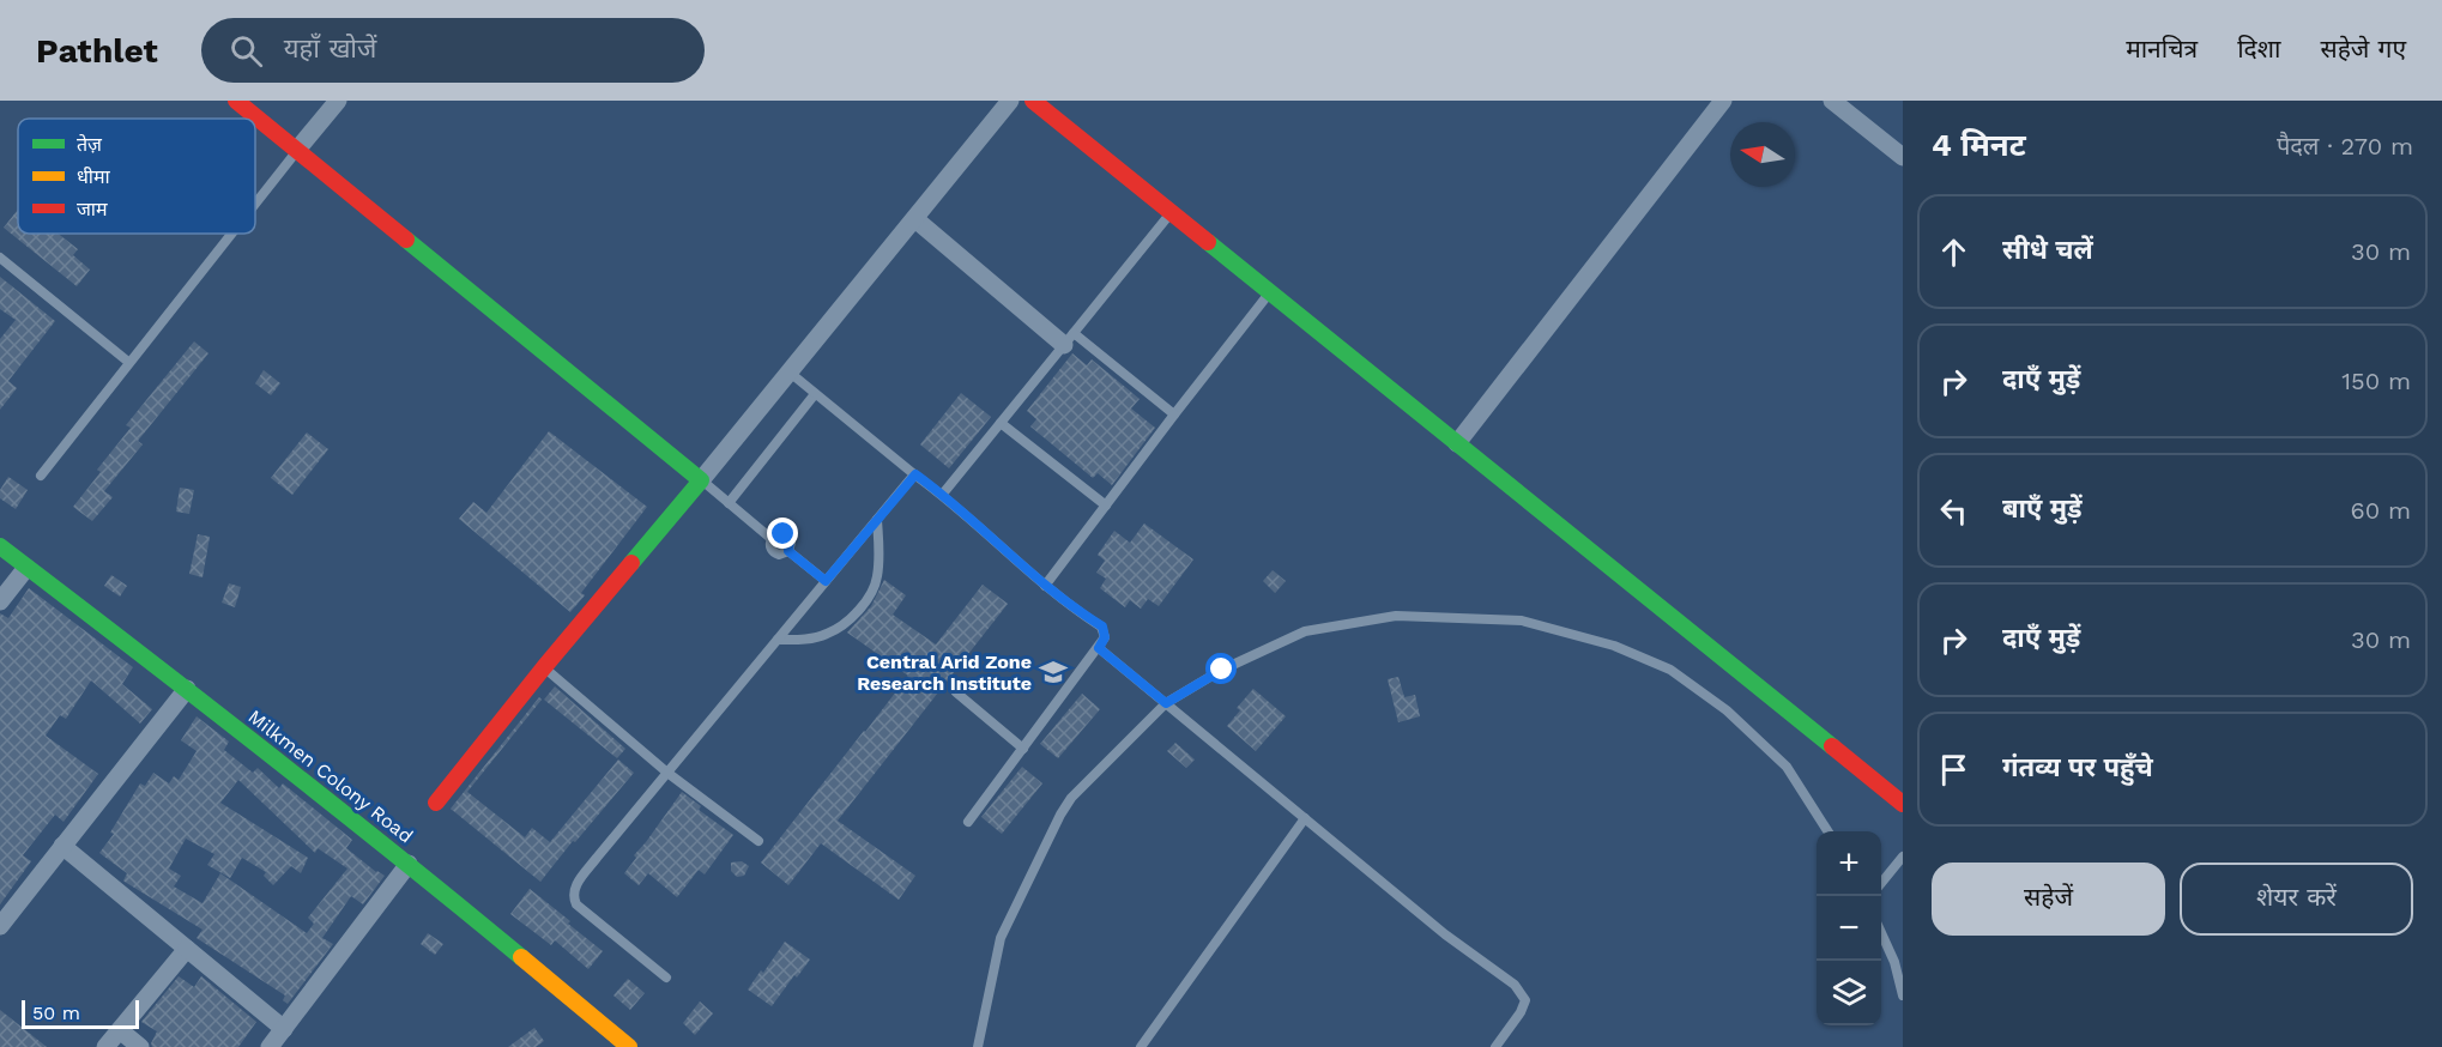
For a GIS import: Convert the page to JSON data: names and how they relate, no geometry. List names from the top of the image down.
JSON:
{
  "streets": {
    "street": ["Milkmen Colony Road"]
  },
  "places": {
    "school or university": ["Central Arid Zone Research Institute"]
  },
  "legend": ["तेज़", "धीमा", "जाम"],
  "scale_bar": "50 m",
  "north": "left",
  "page": {
    "header": "Pathlet",
    "search": "यहाँ खोजें",
    "nav": ["मानचित्र", "दिशा", "सहेजे गए"],
    "heading": ["4 मिनट", "पैदल · 270 m"],
    "list": [
      ["सीधे चलें", "30 m"],
      ["दाएँ मुड़ें", "150 m"],
      ["बाएँ मुड़ें", "60 m"],
      ["दाएँ मुड़ें", "30 m"],
      "गंतव्य पर पहुँचे"
    ],
    "map_buttons": ["+", "−"],
    "buttons": ["सहेजें", "शेयर करें"],
    "scale": "50 m"
  }
}
